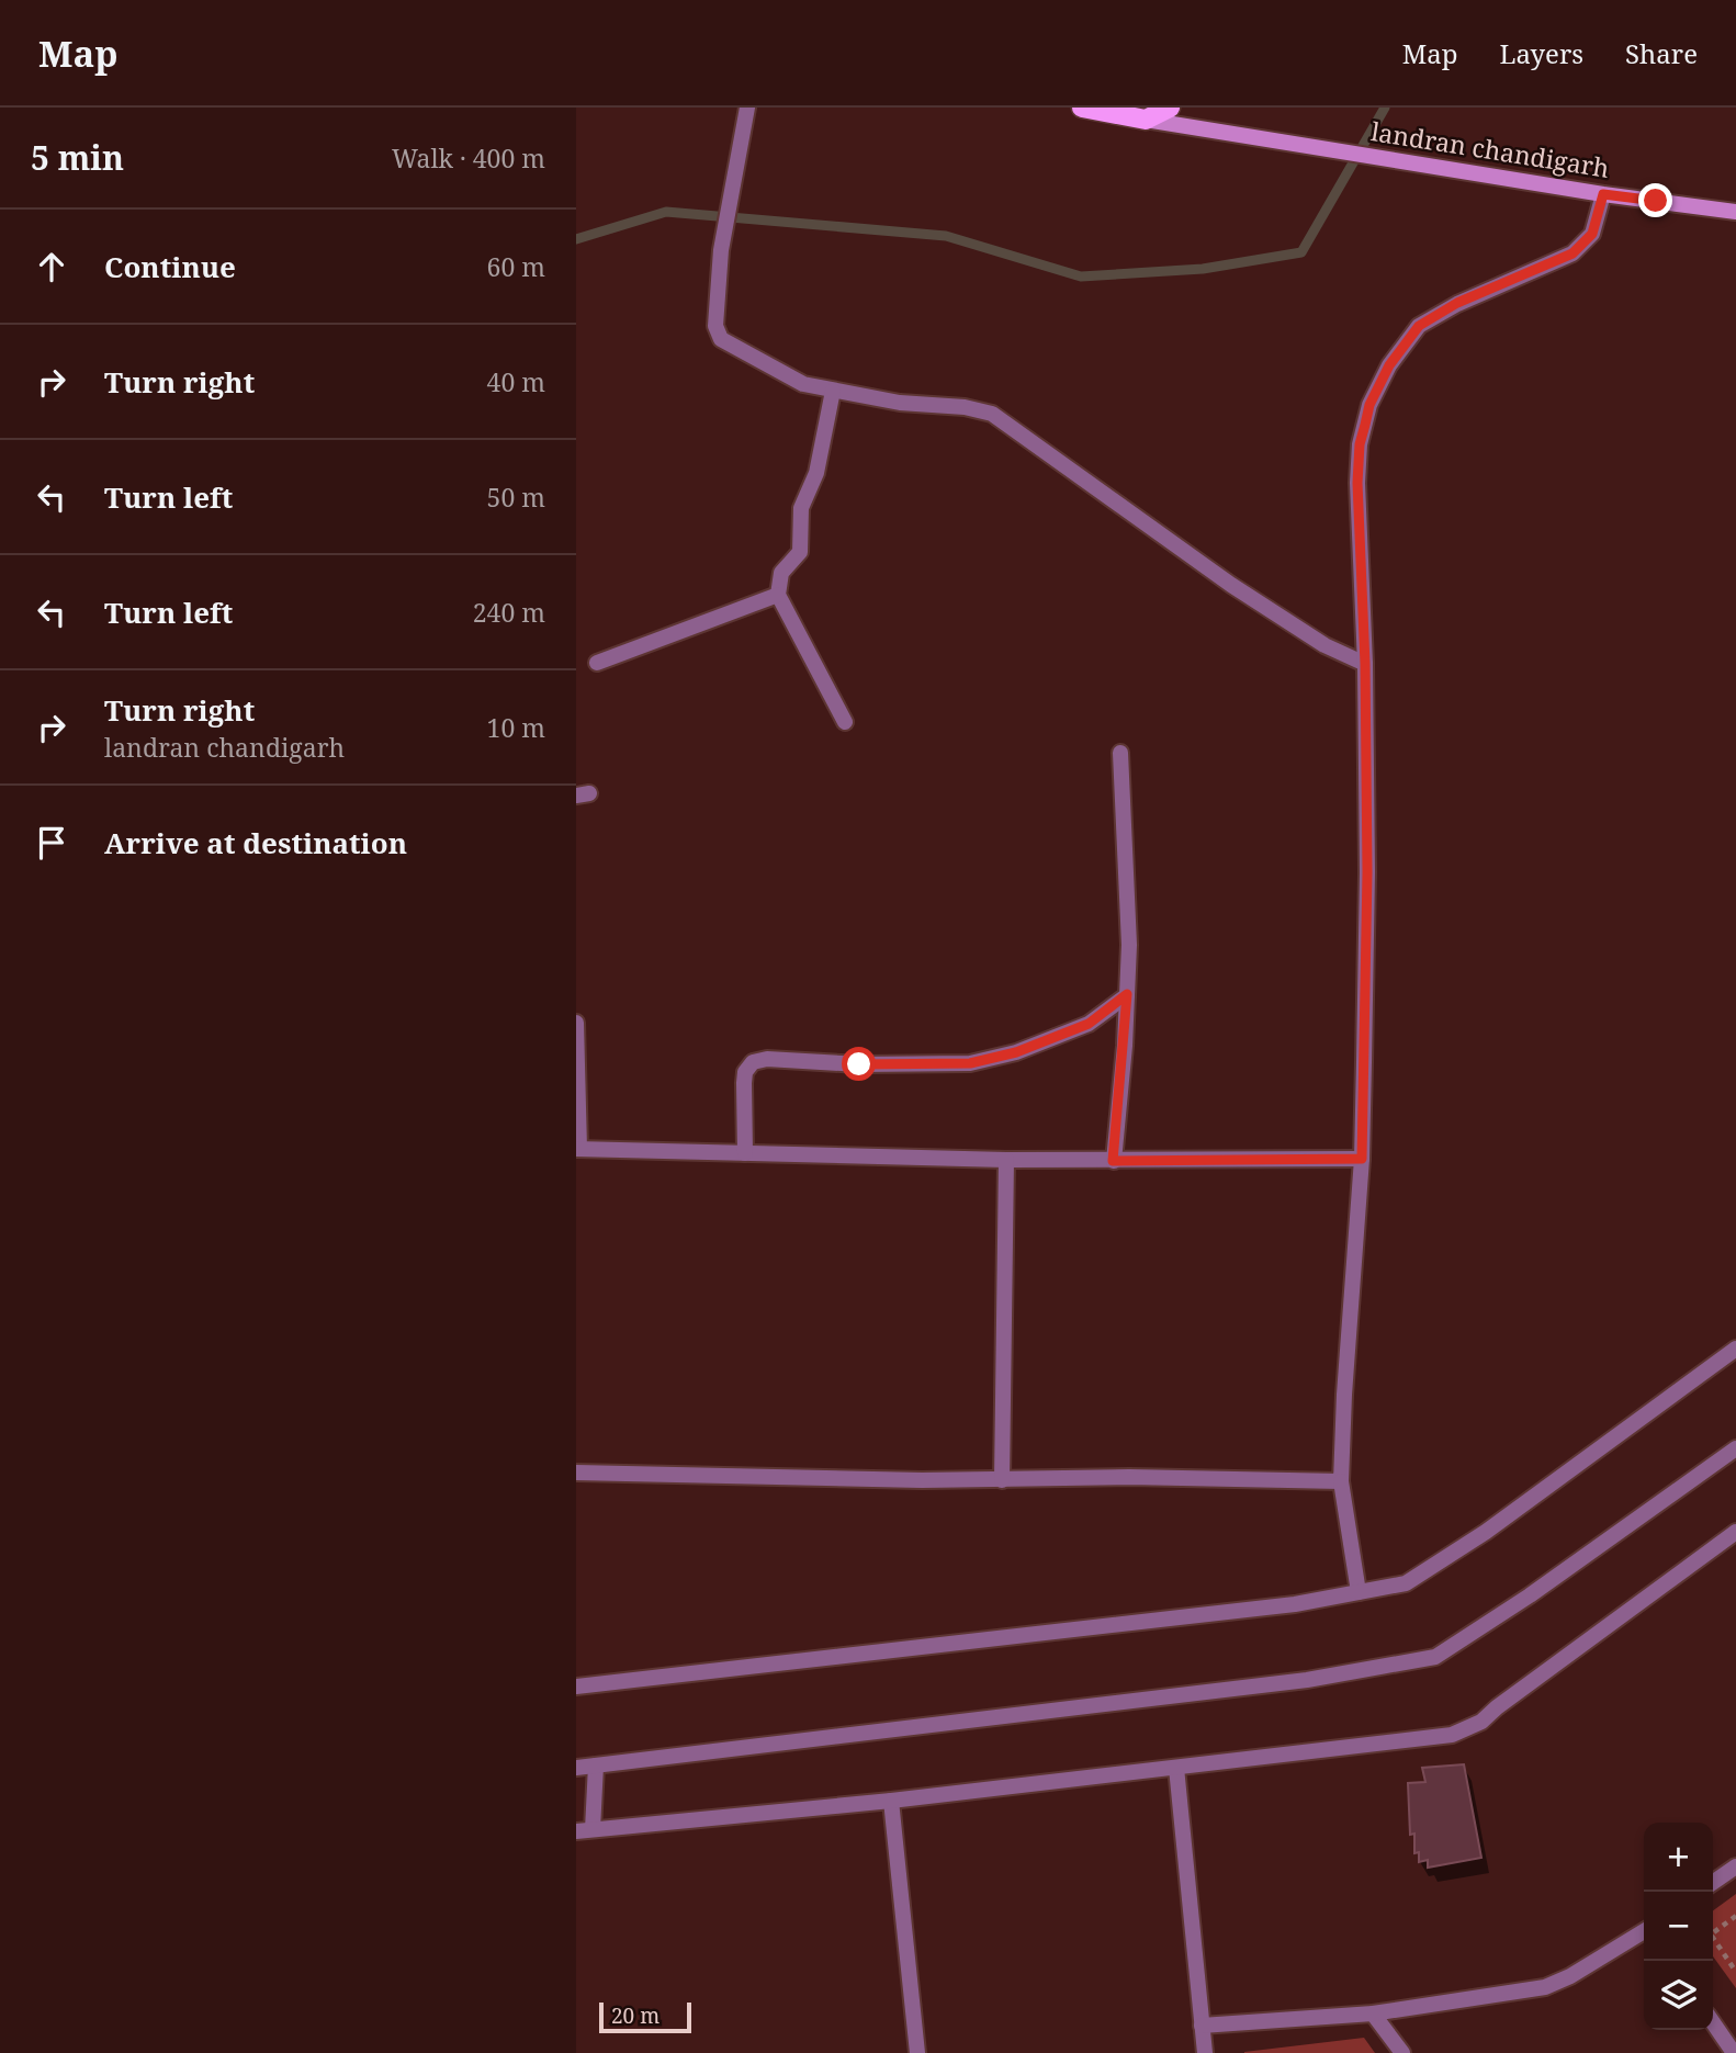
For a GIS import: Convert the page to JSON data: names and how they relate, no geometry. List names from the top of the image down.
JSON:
{
  "streets": {
    "main road": ["landran chandigarh"]
  },
  "scale_bar": "20 m",
  "page": {
    "header": "Map",
    "nav": ["Map", "Layers", "Share"],
    "heading": ["5 min", "Walk · 400 m"],
    "list": [
      ["Continue", "60 m"],
      ["Turn right", "40 m"],
      ["Turn left", "50 m"],
      ["Turn left", "240 m"],
      ["Turn right", "landran chandigarh", "10 m"],
      "Arrive at destination"
    ],
    "map_buttons": ["+", "−"],
    "scale": "20 m"
  }
}
